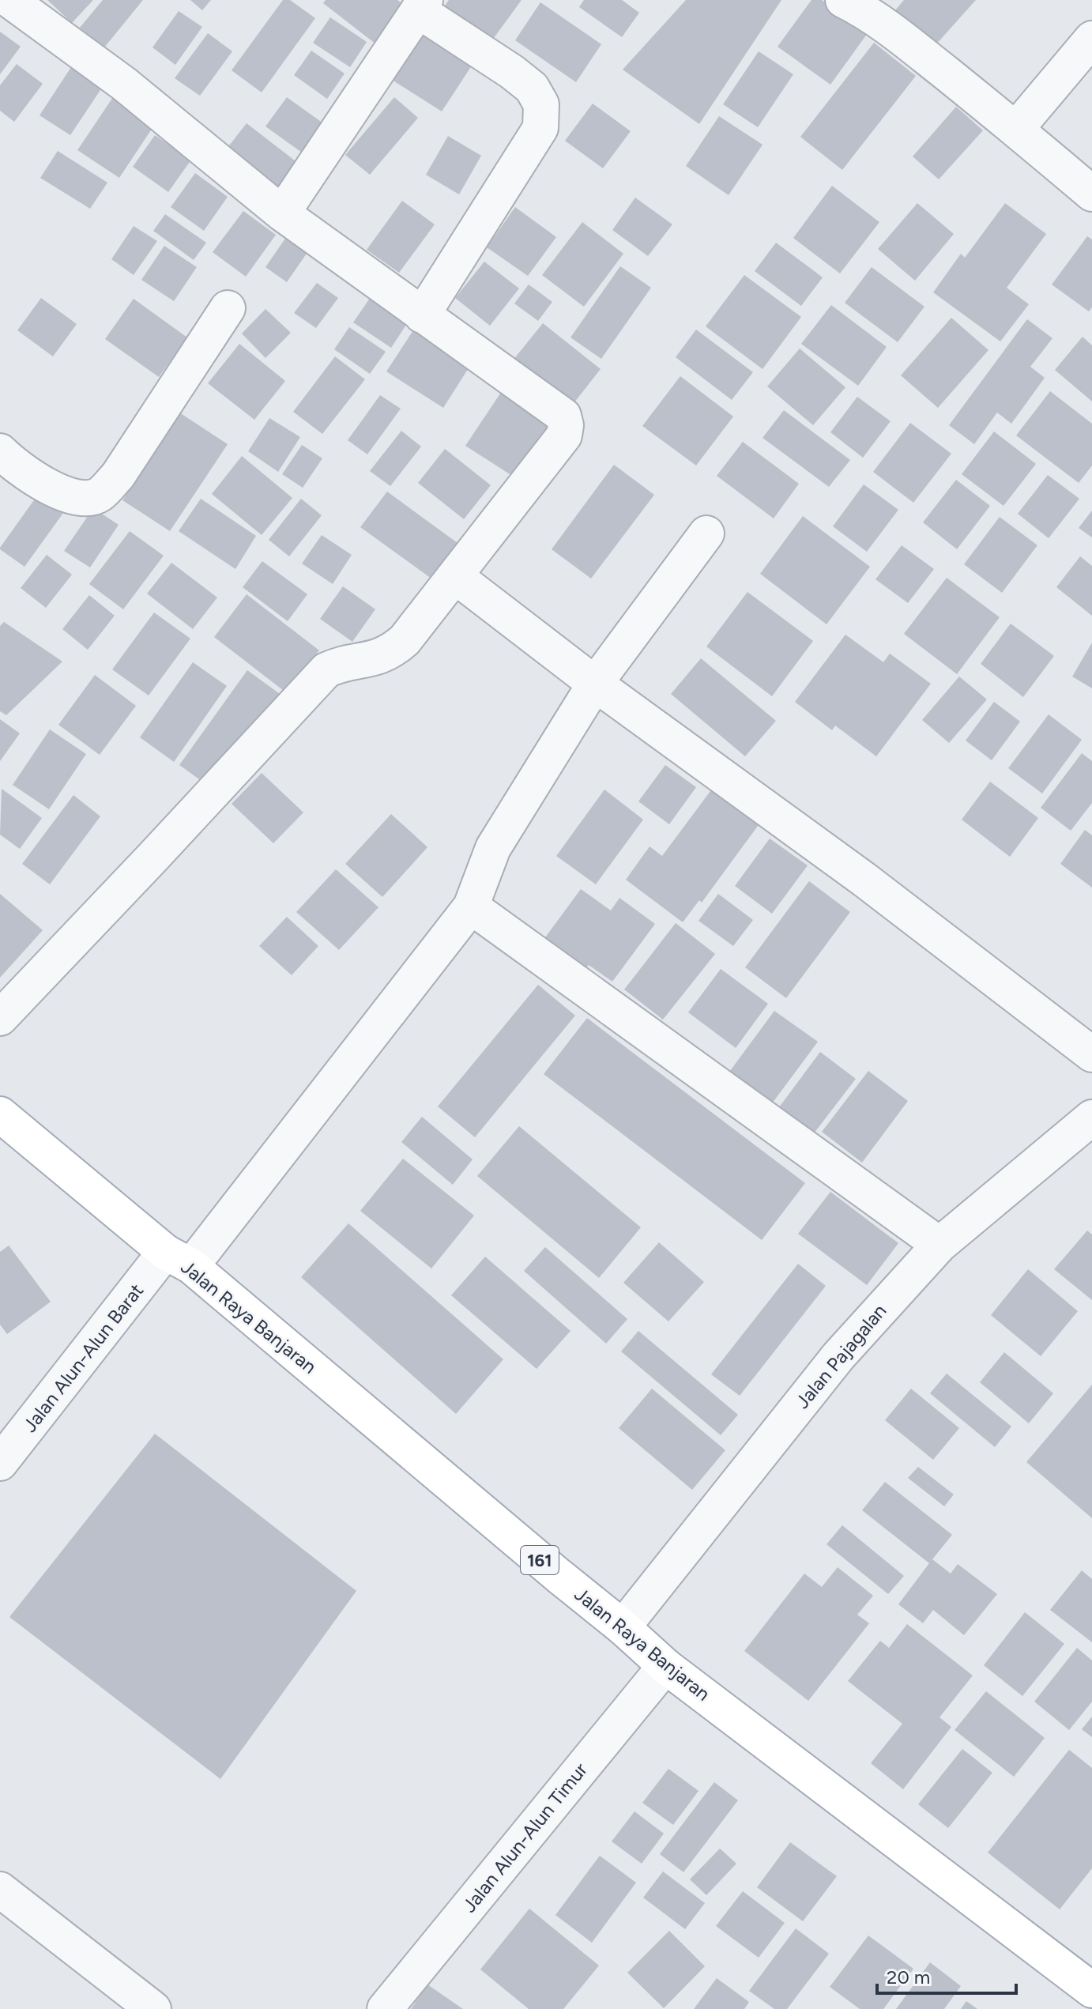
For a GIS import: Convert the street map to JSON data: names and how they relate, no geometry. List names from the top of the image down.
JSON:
{
  "streets": {
    "main road": ["Jalan Raya Banjaran", "161"],
    "street": ["Jalan Pajagalan", "Jalan Alun-Alun Barat", "Jalan Alun-Alun Timur"]
  },
  "crossings": [
    ["Jalan Raya Banjaran", "Jalan Pajagalan"],
    ["Jalan Raya Banjaran", "Jalan Alun-Alun Barat"],
    ["Jalan Raya Banjaran", "Jalan Alun-Alun Timur"]
  ],
  "scale_bar": "20 m"
}
